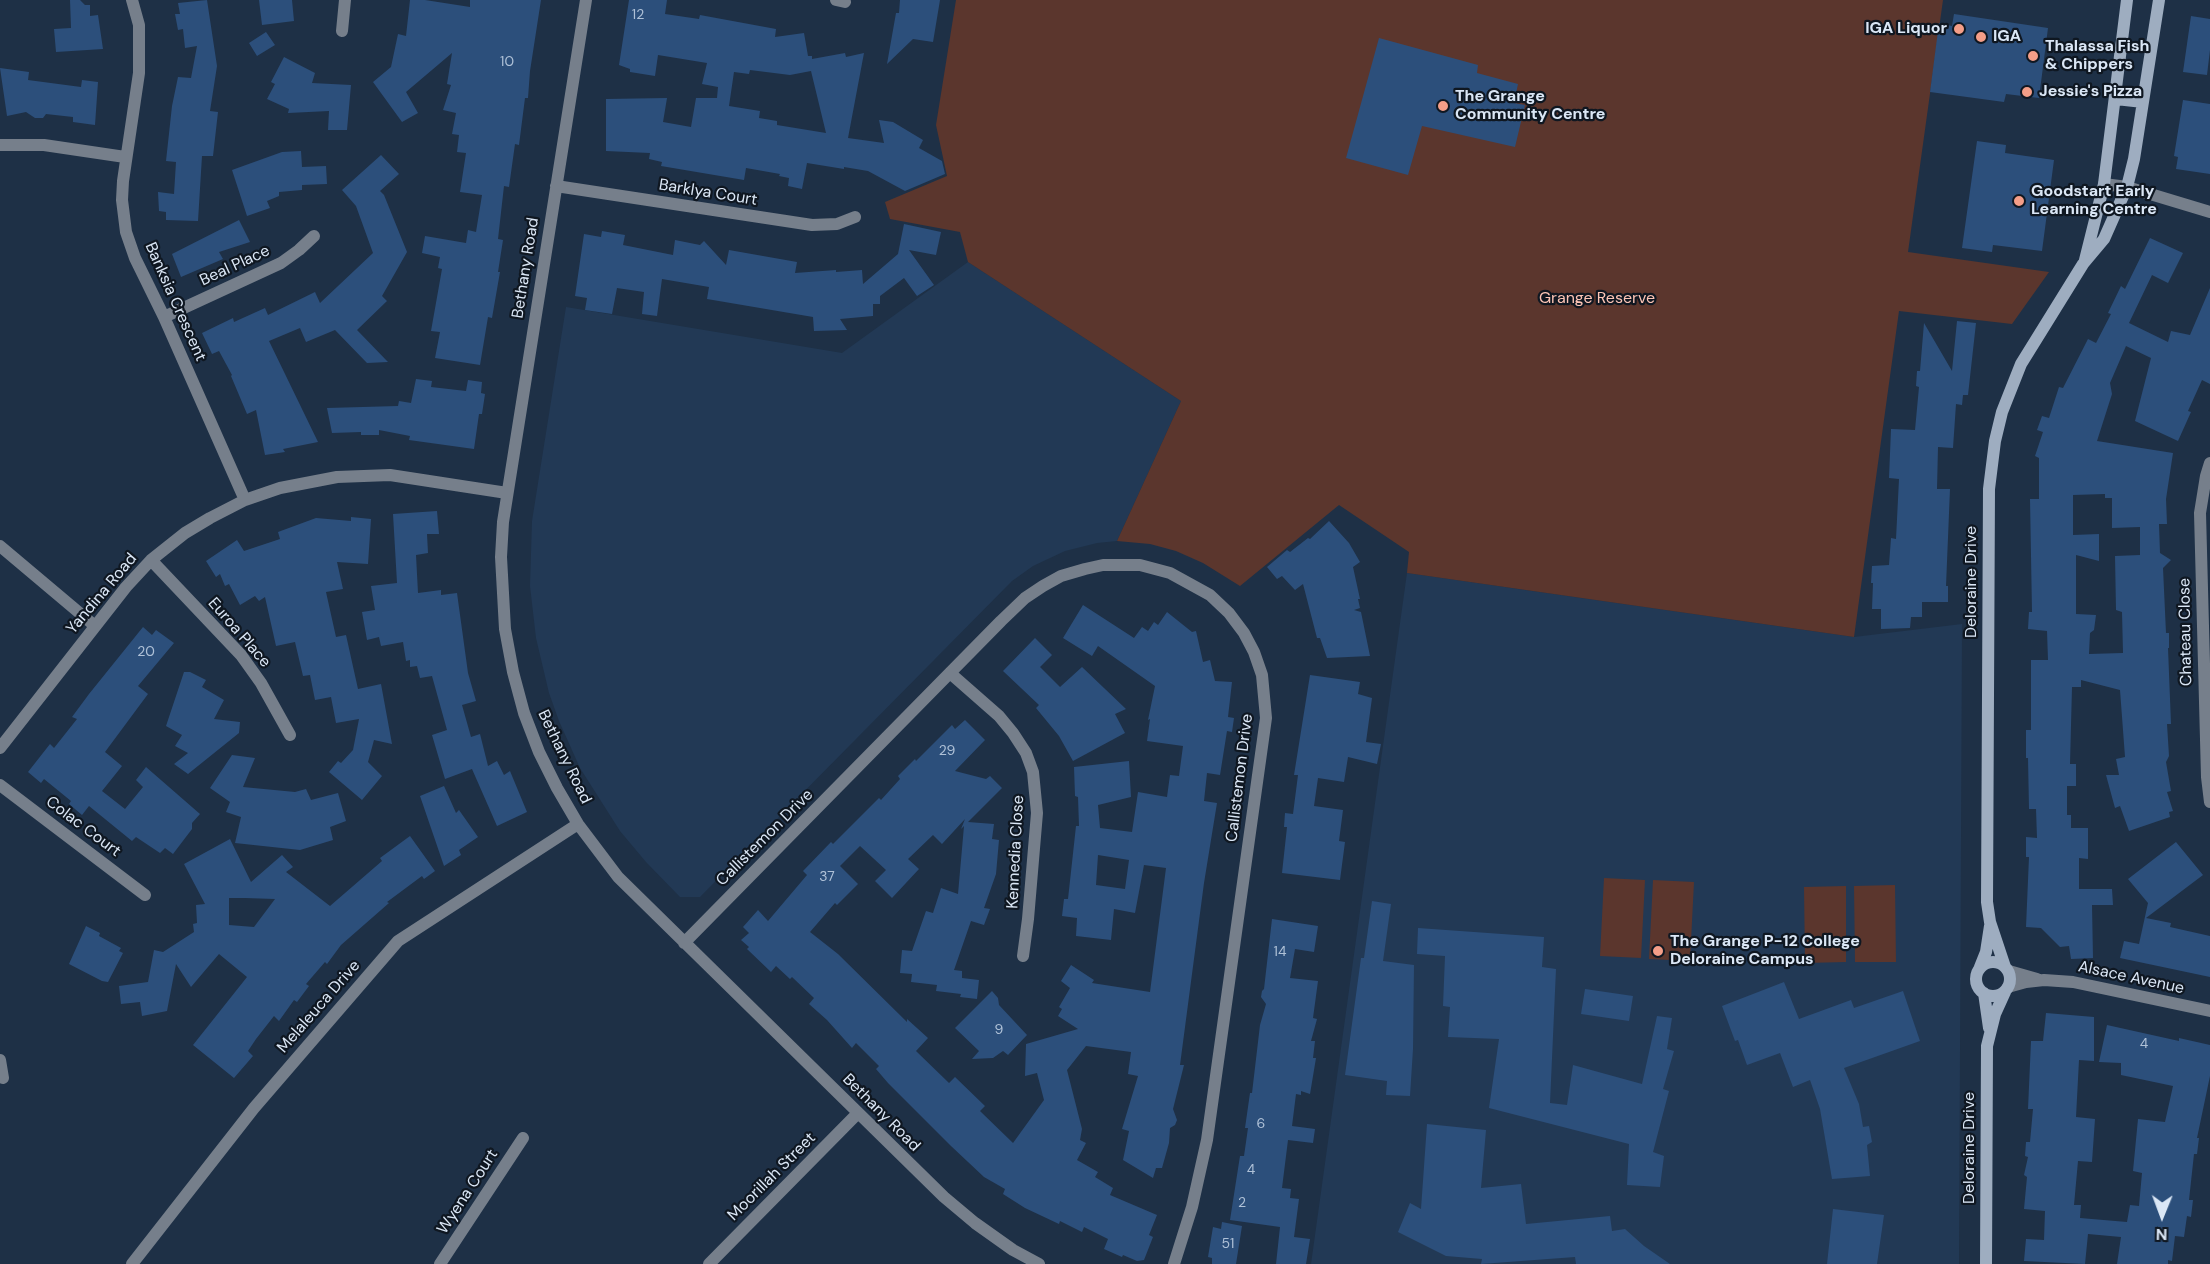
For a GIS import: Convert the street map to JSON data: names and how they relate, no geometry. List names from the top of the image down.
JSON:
{
  "streets": {
    "street": [
      "Barklya Court",
      "Beal Place",
      "Bethany Road",
      "Banksia Crescent",
      "Deloraine Drive",
      "Yandina Road",
      "Chateau Close",
      "Euroa Place",
      "Callistemon Drive",
      "Colac Court",
      "Kennedia Close",
      "Alsace Avenue",
      "Melaleuca Drive",
      "Moorillah Street",
      "Wyena Court"
    ]
  },
  "crossings": [
    ["Barklya Court", "Bethany Road"],
    ["Beal Place", "Banksia Crescent"],
    ["Bethany Road", "Yandina Road"],
    ["Bethany Road", "Callistemon Drive"],
    ["Bethany Road", "Melaleuca Drive"],
    ["Bethany Road", "Moorillah Street"],
    ["Banksia Crescent", "Yandina Road"],
    ["Deloraine Drive", "Alsace Avenue"],
    ["Yandina Road", "Euroa Place"],
    ["Callistemon Drive", "Kennedia Close"]
  ],
  "parks": ["Grange Reserve"],
  "places": [
    "IGA Liquor",
    "IGA",
    "Thalassa Fish & Chippers",
    "Jessie's Pizza",
    "The Grange Community Centre",
    "Goodstart Early Learning Centre",
    "The Grange P-12 College Deloraine Campus"
  ],
  "house_numbers": [
    "12",
    "10",
    "20",
    "29",
    "37",
    "14",
    "9",
    "4",
    "6",
    "4",
    "2",
    "51"
  ],
  "north": "bottom"
}
